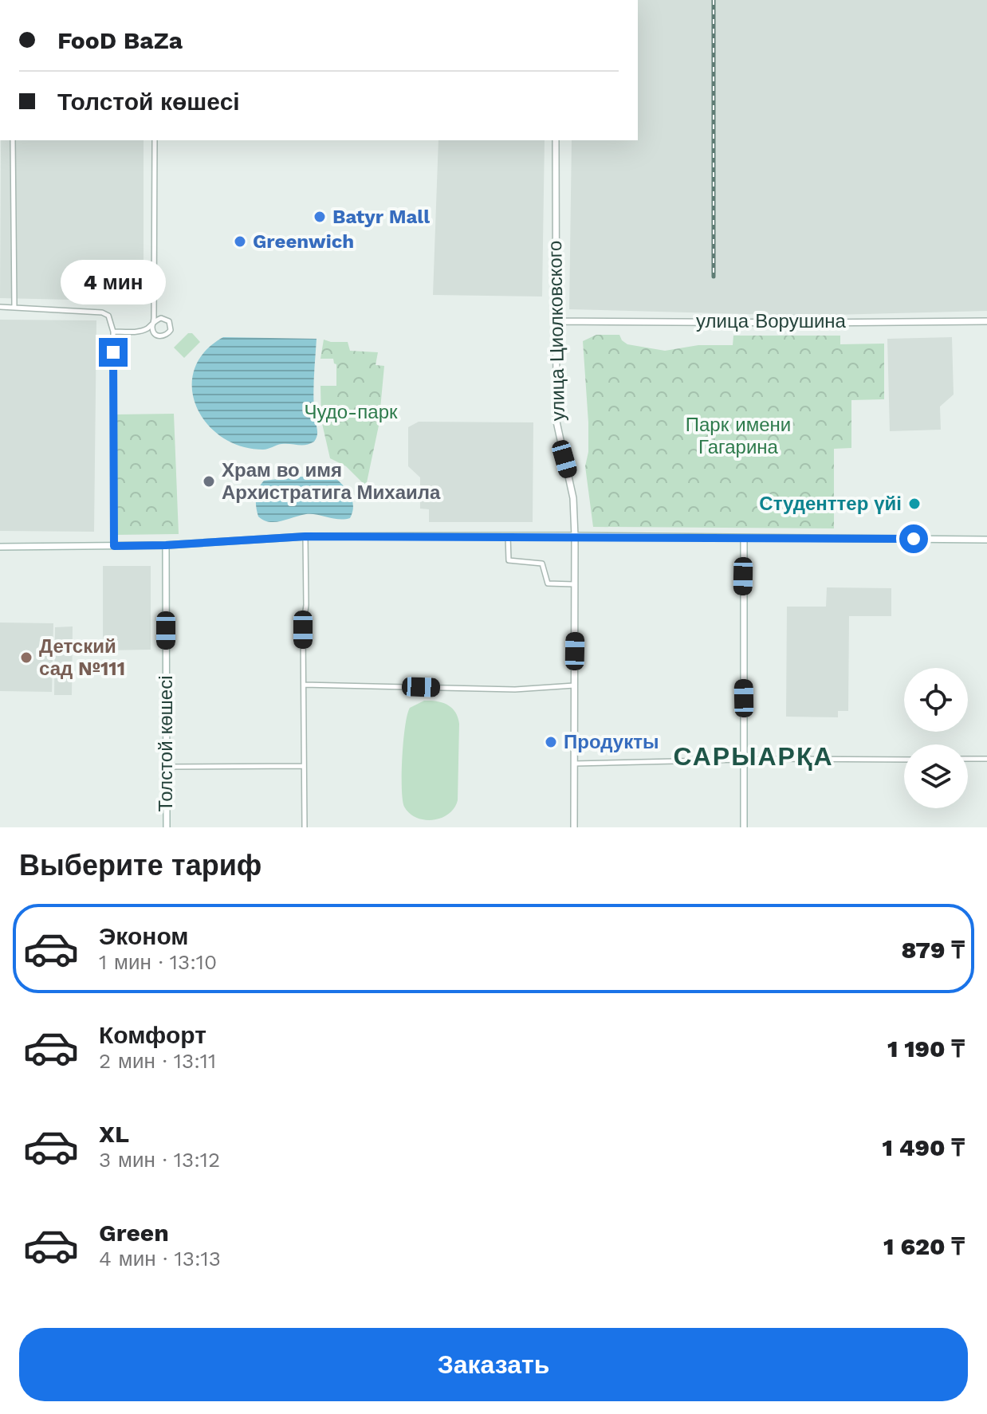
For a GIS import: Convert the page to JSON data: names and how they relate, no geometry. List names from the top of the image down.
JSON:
{
  "streets": {
    "main road": ["улица Ворушина", "улица Циолковского", "Толстой көшесі"]
  },
  "crossings": [
    ["улица Ворушина", "улица Циолковского"]
  ],
  "districts": ["САРЫАРҚА"],
  "parks": ["Чудо-парк", "Парк имени Гагарина"],
  "places": [
    "Batyr Mall",
    "Greenwich",
    "Храм во имя Архистратига Михаила",
    "Студенттер үйі",
    "Детский сад №111",
    "Продукты"
  ],
  "page": {
    "banner": ["FooD BaZa", "Толстой көшесі"],
    "bubble": "4 мин",
    "heading": "Выберите тариф",
    "list": [
      {
        "name": "Эконом",
        "note": "1 мин · 13:10",
        "value": "879 ₸"
      },
      {
        "name": "Комфорт",
        "note": "2 мин · 13:11",
        "value": "1 190 ₸"
      },
      {
        "name": "XL",
        "note": "3 мин · 13:12",
        "value": "1 490 ₸"
      },
      {
        "name": "Green",
        "note": "4 мин · 13:13",
        "value": "1 620 ₸"
      }
    ],
    "buttons": "Заказать"
  }
}
